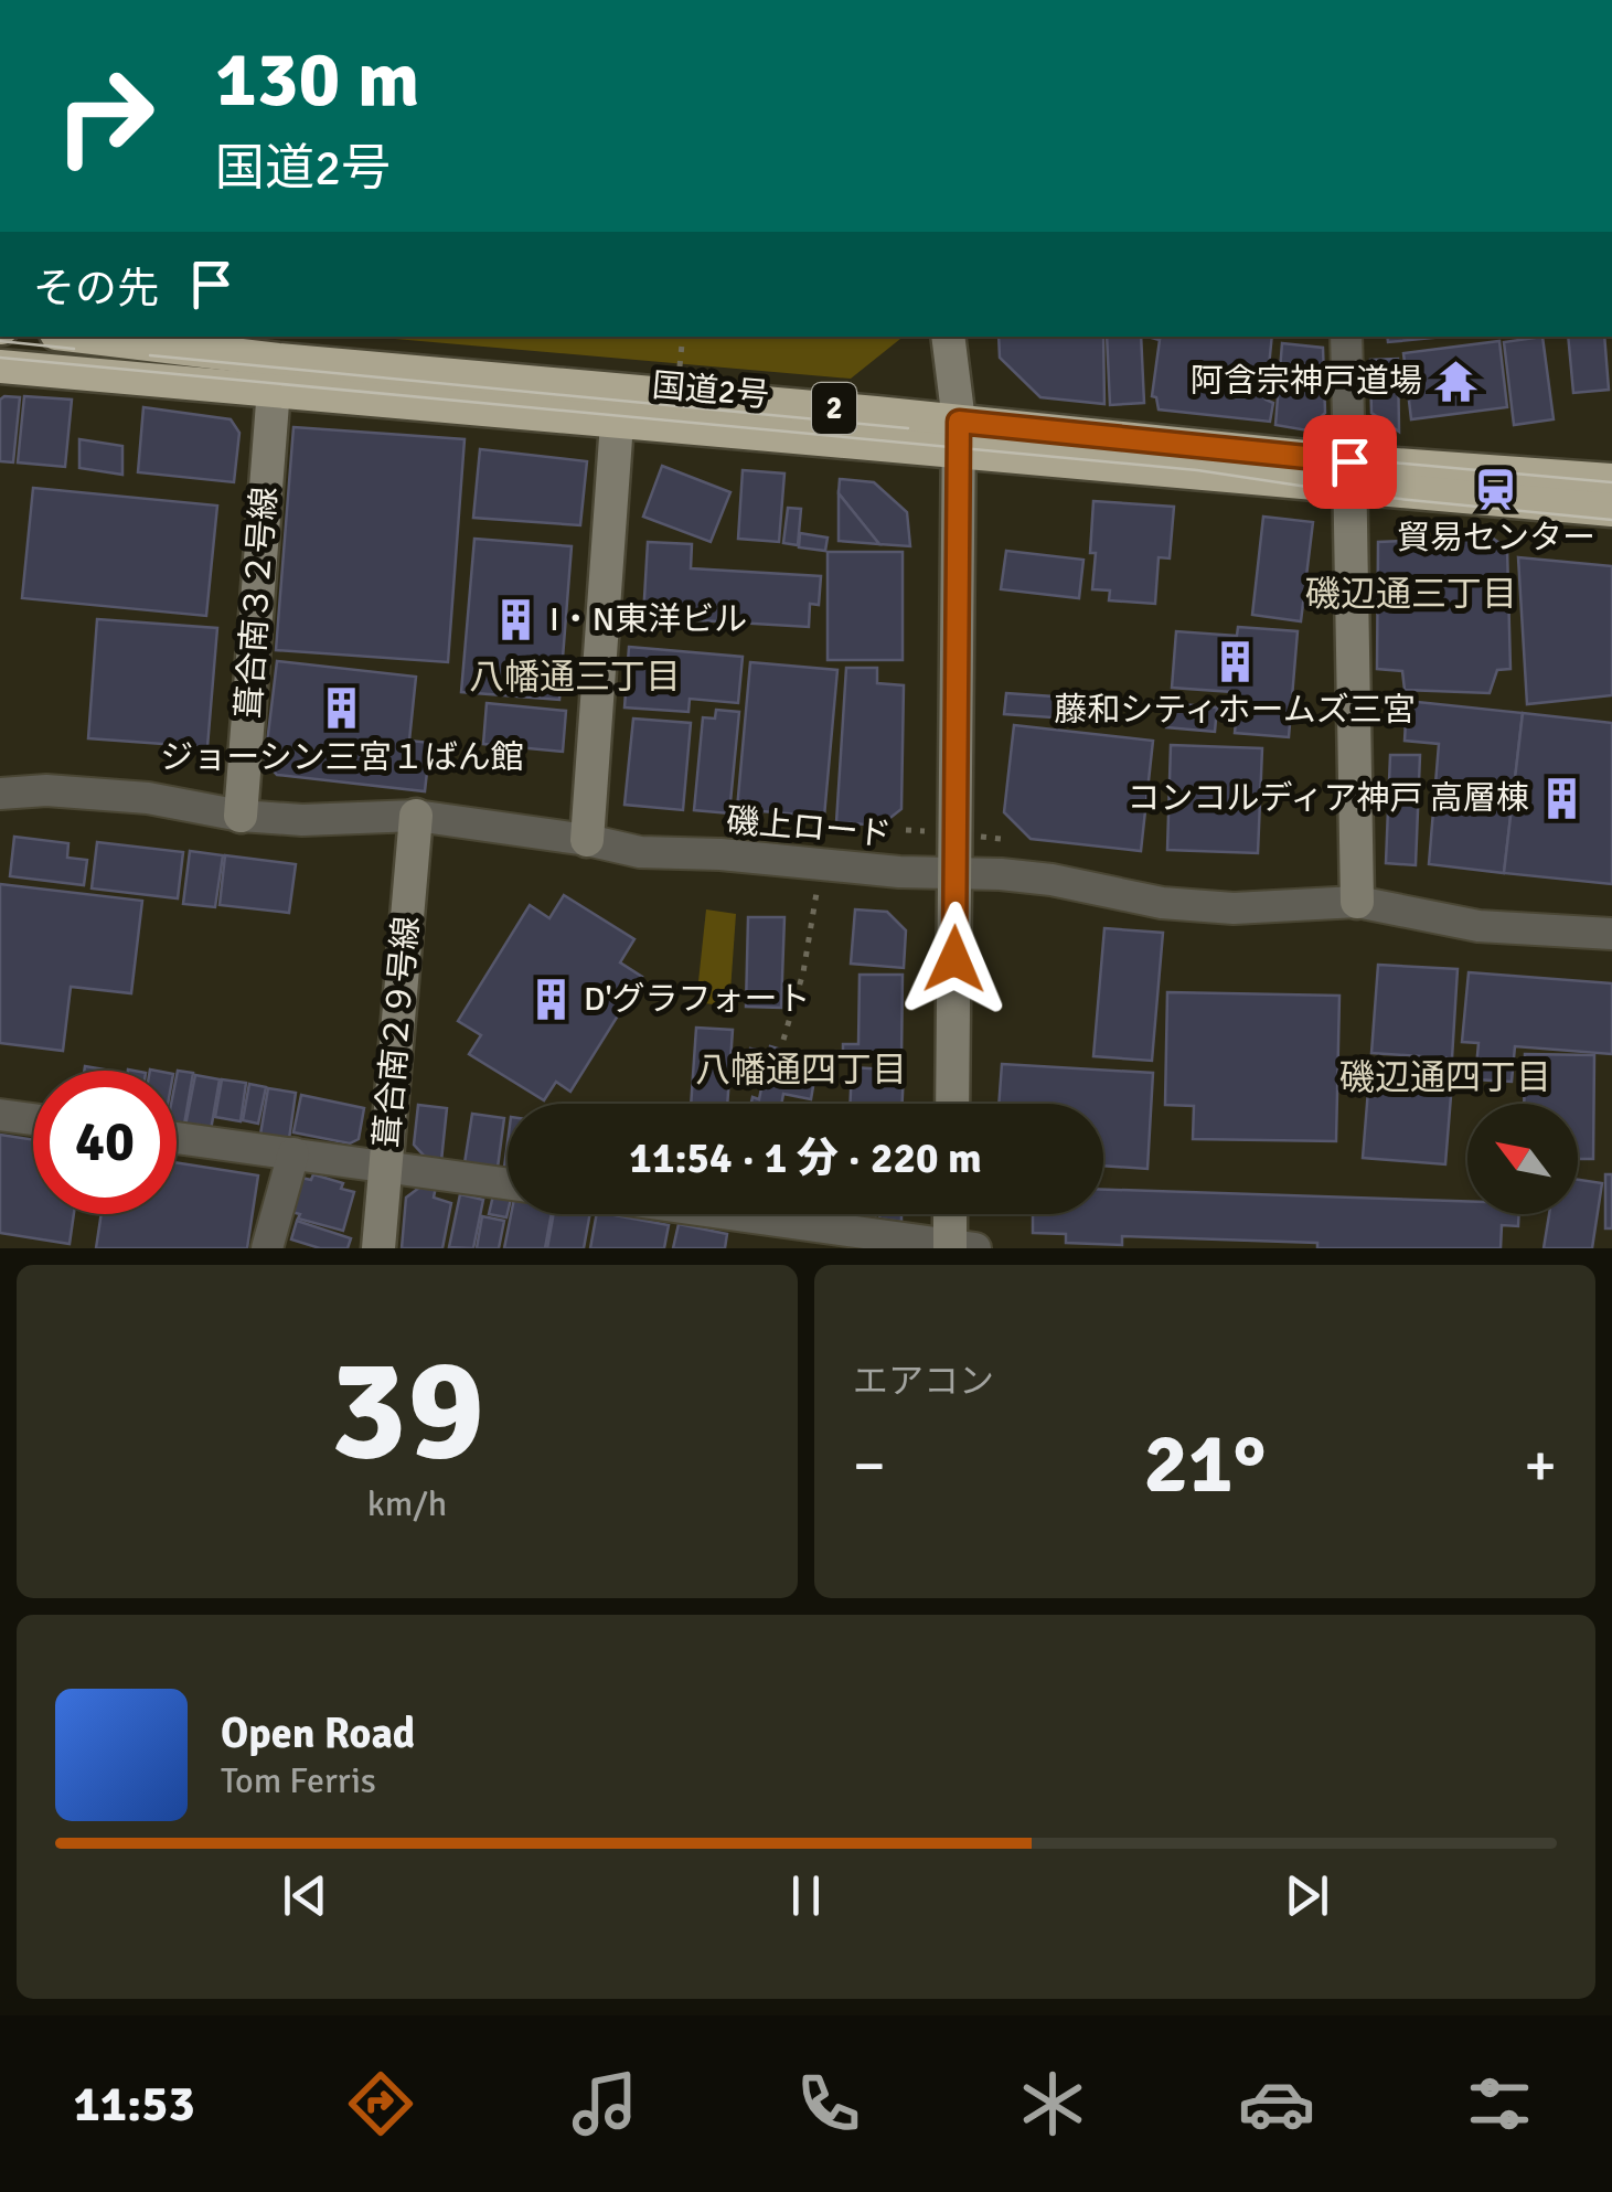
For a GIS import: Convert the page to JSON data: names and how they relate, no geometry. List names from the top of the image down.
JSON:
{
  "streets": {
    "highway": ["国道2号", "2"],
    "street": ["葺合南３２号線", "磯上ロード", "葺合南２９号線"]
  },
  "crossings": [
    ["国道2号", "葺合南３２号線"],
    ["葺合南３２号線", "磯上ロード"],
    ["磯上ロード", "葺合南２９号線"]
  ],
  "districts": [
    "磯辺通三丁目",
    "八幡通三丁目",
    "八幡通四丁目",
    "磯辺通四丁目"
  ],
  "places": {
    "temple": ["阿含宗神戸道場"],
    "station": ["貿易センター"],
    "building": [
      "I・N東洋ビル",
      "藤和シティホームズ三宮",
      "ジョーシン三宮１ばん館",
      "コンコルディア神戸 高層棟",
      "D'グラフォート"
    ]
  },
  "north": "top left",
  "page": {
    "turn": ["130 m", "国道2号"],
    "then": "その先",
    "limit": "40",
    "trip": "11:54 · 1 分 · 220 m",
    "tile": [
      ["39", "km/h"],
      "エアコン"
    ],
    "heat": ["−", "21°", "+"],
    "song": ["Open Road", "Tom Ferris"],
    "tabs": "11:53"
  }
}
